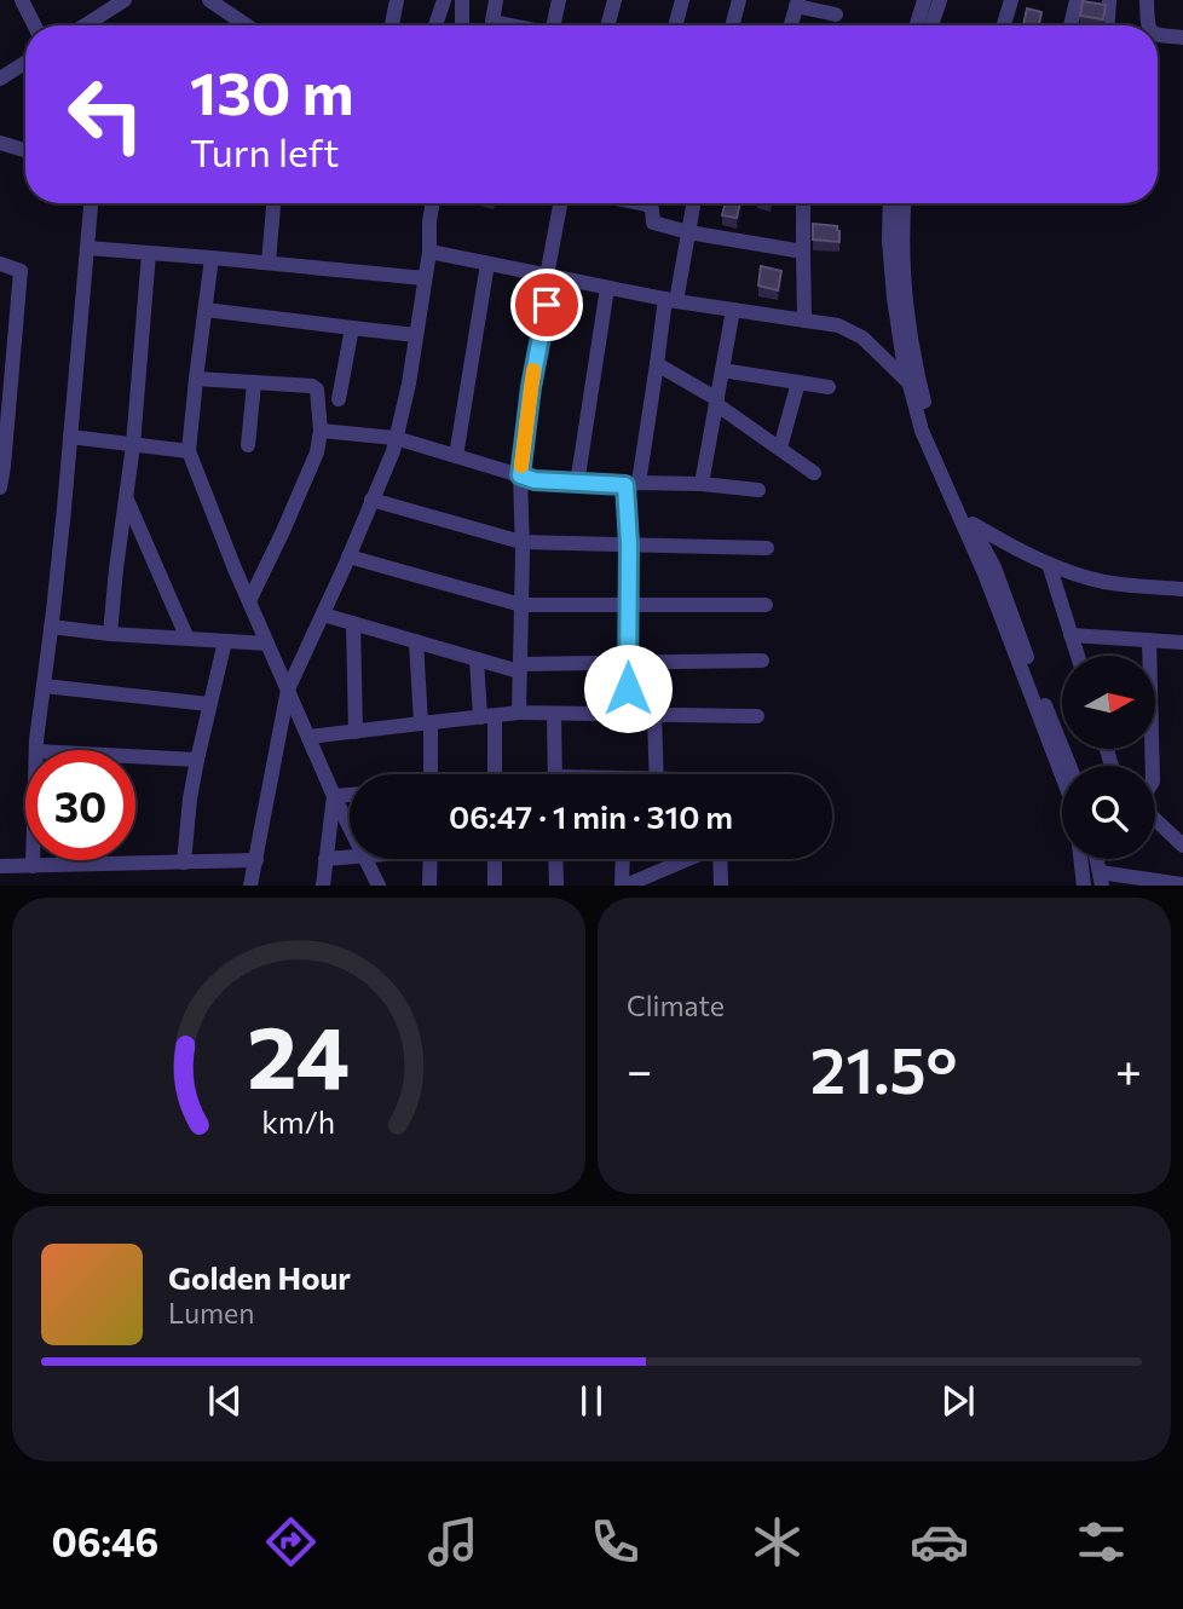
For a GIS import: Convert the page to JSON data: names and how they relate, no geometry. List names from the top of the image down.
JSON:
{
  "north": "right",
  "page": {
    "turn": ["130 m", "Turn left"],
    "limit": "30",
    "trip": "06:47 · 1 min · 310 m",
    "tile": "Climate",
    "heat": ["−", "21.5°", "+"],
    "song": ["Golden Hour", "Lumen"],
    "tabs": "06:46",
    "gauge": ["24", "km/h"]
  }
}
